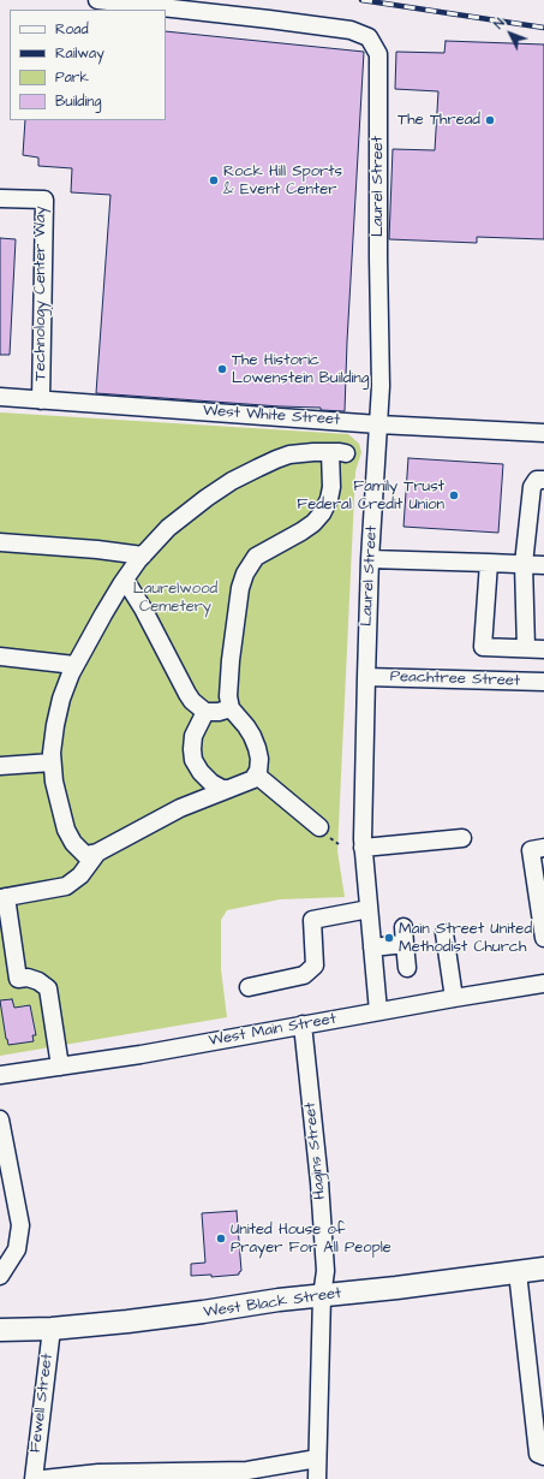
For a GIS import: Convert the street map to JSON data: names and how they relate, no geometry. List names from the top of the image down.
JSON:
{
  "streets": {
    "main road": ["West Black Street"],
    "street": [
      "Laurel Street",
      "Technology Center Way",
      "West White Street",
      "Peachtree Street",
      "West Main Street",
      "Hagins Street",
      "Fewell Street"
    ]
  },
  "crossings": [
    ["Laurel Street", "West White Street"],
    ["Laurel Street", "Peachtree Street"],
    ["Laurel Street", "West Main Street"],
    ["Technology Center Way", "West White Street"],
    ["West Main Street", "Hagins Street"],
    ["Hagins Street", "West Black Street"],
    ["West Black Street", "Fewell Street"]
  ],
  "parks": ["Laurelwood Cemetery"],
  "places": [
    "The Thread",
    "Rock Hill Sports & Event Center",
    "The Historic Lowenstein Building",
    "Family Trust Federal Credit Union",
    "Main Street United Methodist Church",
    "United House of Prayer For All People"
  ],
  "legend": [
    "Road",
    "Railway",
    "Park",
    "Building"
  ],
  "north": "top left"
}
